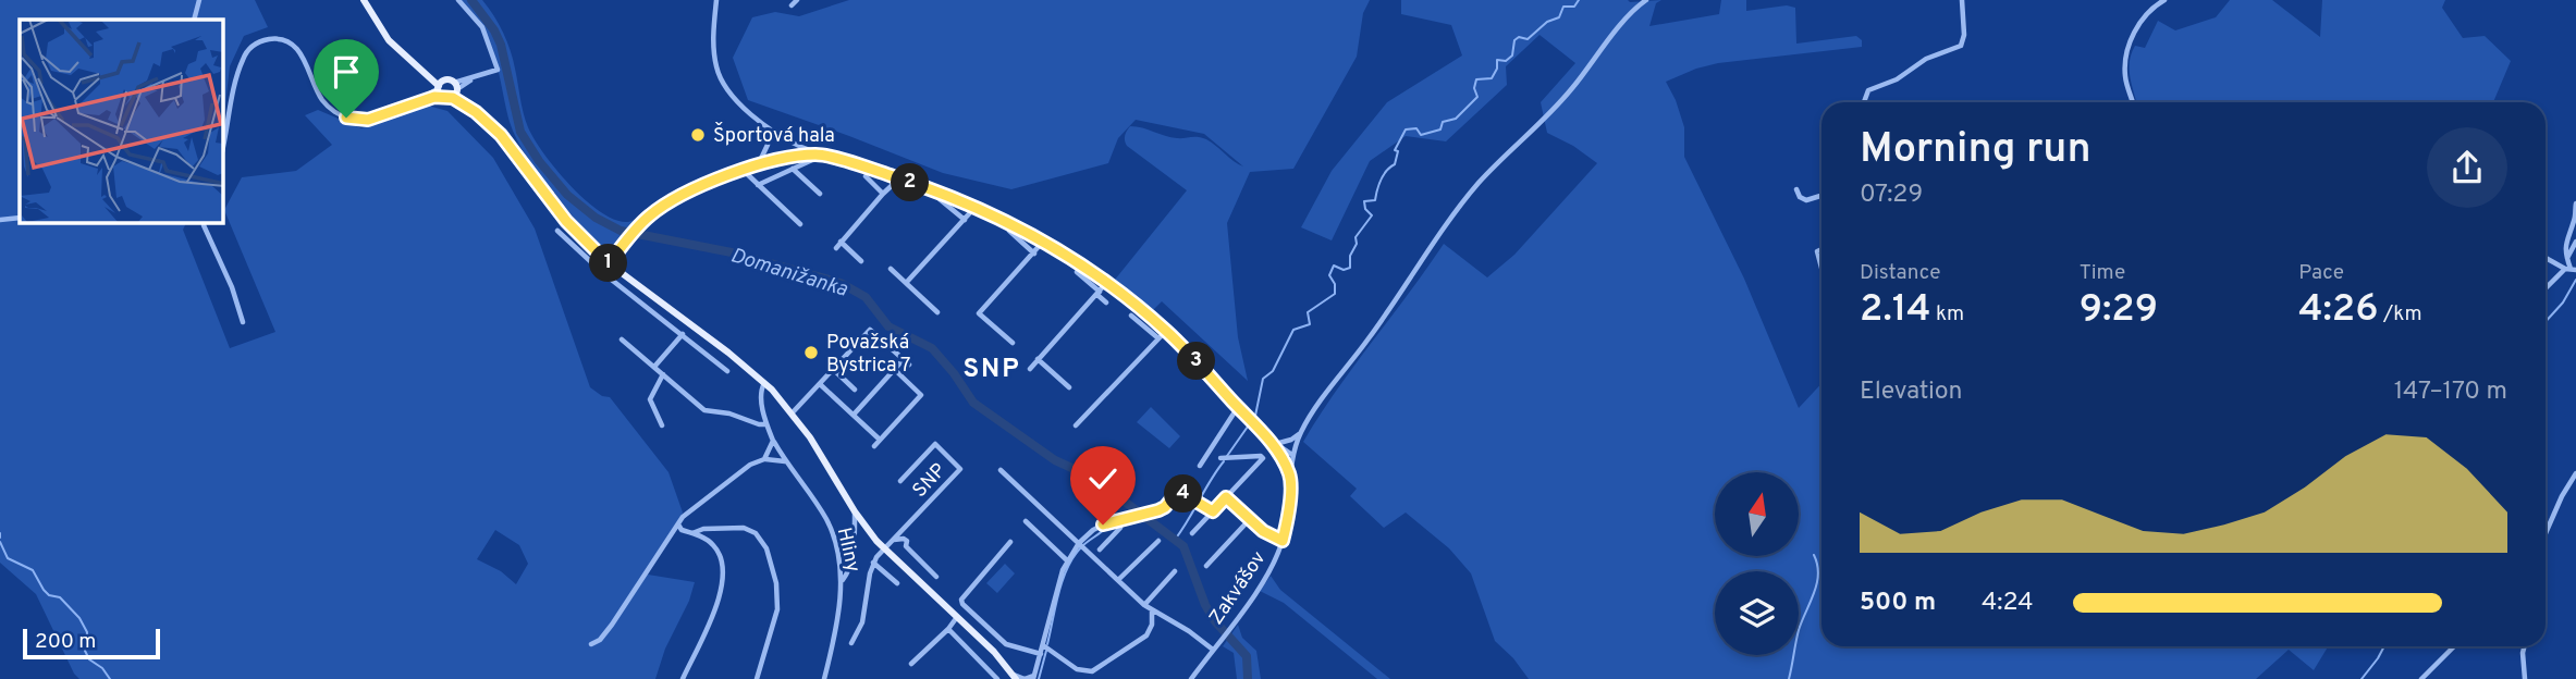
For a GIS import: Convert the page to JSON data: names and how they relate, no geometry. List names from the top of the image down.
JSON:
{
  "streets": {
    "street": ["SNP", "Hliny", "Zakvášov"]
  },
  "crossings": [
    ["SNP", "Hliny"]
  ],
  "districts": ["SNP"],
  "water": ["Domanižanka"],
  "places": ["Športová hala", "Považská Bystrica 7"],
  "scale_bar": "200 m",
  "north": "top",
  "page": {
    "heading": ["Morning run", "07:29"],
    "pins": [
      "2",
      "1",
      "3",
      "4"
    ],
    "stats": [
      ["Distance", "2.14 km"],
      ["Time", "9:29"],
      ["Pace", "4:26 /km"]
    ],
    "chart": ["Elevation", "147–170 m"],
    "list": [
      {
        "name": "500 m",
        "note": "4:24"
      }
    ],
    "scale": "200 m"
  }
}
